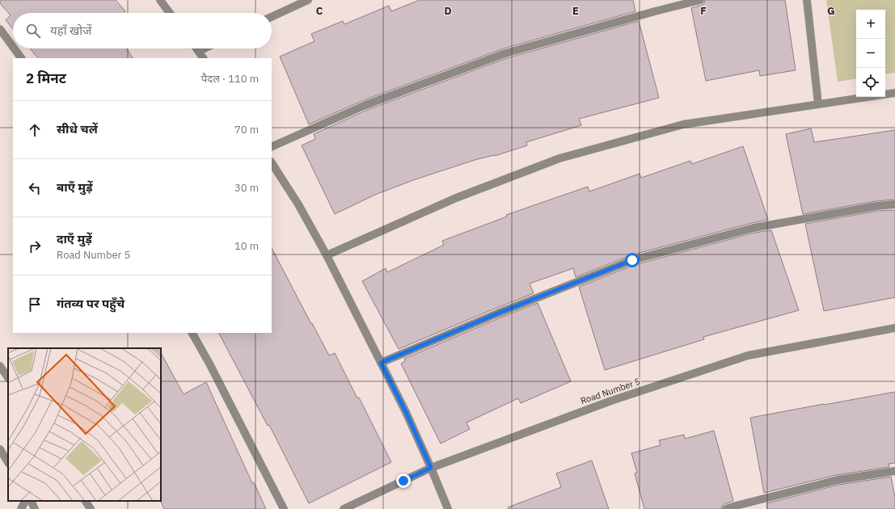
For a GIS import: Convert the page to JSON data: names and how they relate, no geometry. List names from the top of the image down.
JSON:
{
  "streets": {
    "street": ["Road Number 5"]
  },
  "page": {
    "map_buttons": ["+", "−"],
    "search": "यहाँ खोजें",
    "heading": ["2 मिनट", "पैदल · 110 m"],
    "list": [
      ["सीधे चलें", "70 m"],
      ["बाएँ मुड़ें", "30 m"],
      ["दाएँ मुड़ें", "Road Number 5", "10 m"],
      "गंतव्य पर पहुँचे"
    ]
  },
  "grid": {
    "columns": [
      "C",
      "D",
      "E",
      "F",
      "G"
    ]
  }
}
